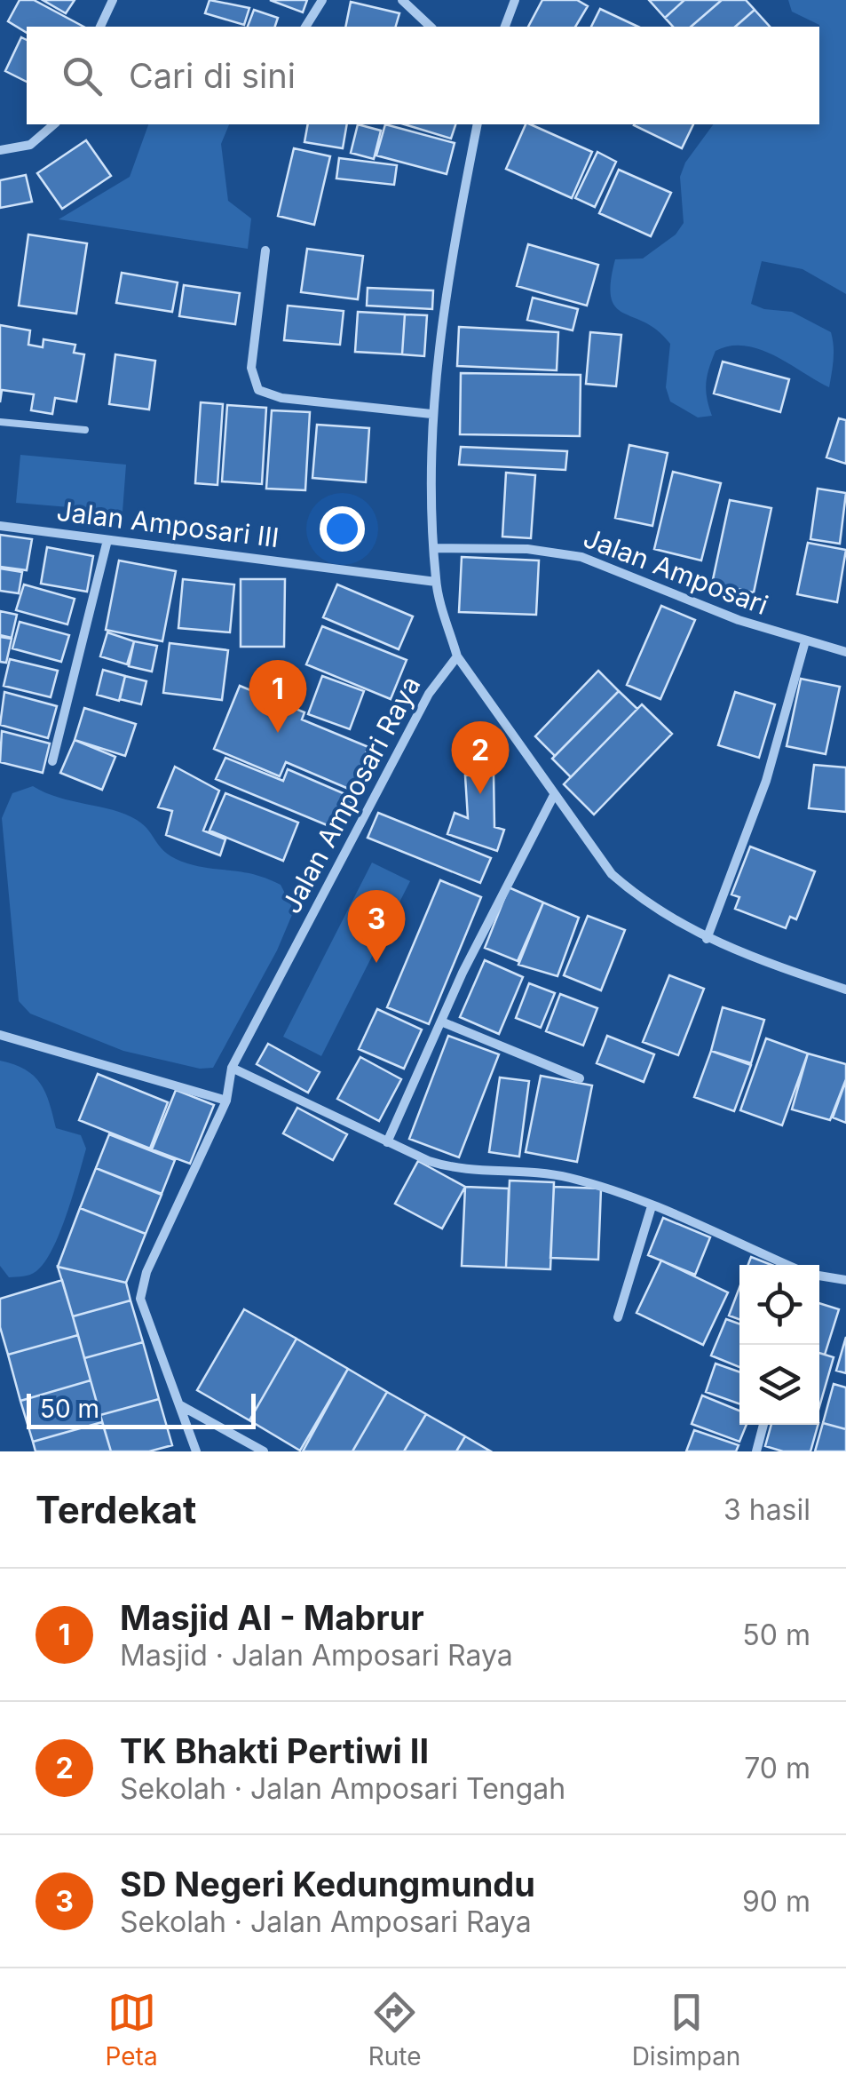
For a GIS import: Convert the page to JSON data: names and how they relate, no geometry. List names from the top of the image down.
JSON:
{
  "streets": {
    "street": ["Jalan Amposari III", "Jalan Amposari", "Jalan Amposari Raya"]
  },
  "scale_bar": "50 m",
  "page": {
    "search": "Cari di sini",
    "pins": ["1", "2", "3"],
    "scale": "50 m",
    "heading": ["Terdekat", "3 hasil"],
    "list": [
      {
        "mark": "1",
        "name": "Masjid Al - Mabrur",
        "note": "Masjid · Jalan Amposari Raya",
        "value": "50 m"
      },
      {
        "mark": "2",
        "name": "TK Bhakti Pertiwi II",
        "note": "Sekolah · Jalan Amposari Tengah",
        "value": "70 m"
      },
      {
        "mark": "3",
        "name": "SD Negeri Kedungmundu",
        "note": "Sekolah · Jalan Amposari Raya",
        "value": "90 m"
      }
    ],
    "nav": ["Peta", "Rute", "Disimpan"]
  }
}
